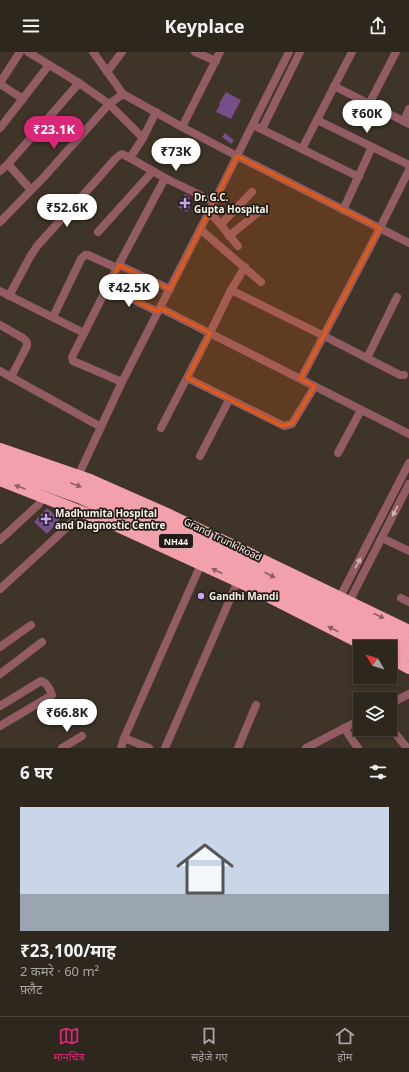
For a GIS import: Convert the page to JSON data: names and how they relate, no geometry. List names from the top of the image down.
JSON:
{
  "streets": {
    "highway": ["Grand Trunk Road", "NH44"]
  },
  "places": {
    "health": ["Dr. G.C. Gupta Hospital", "Madhumita Hospital and Diagnostic Centre"],
    "other": ["Gandhi Mandi"]
  },
  "north": "top left",
  "page": {
    "header": "Keyplace",
    "price": [
      "₹60K",
      "₹23.1K",
      "₹73K",
      "₹52.6K",
      "₹42.5K",
      "₹66.8K"
    ],
    "heading": "6 घर",
    "list": [
      {
        "name": "₹23,100/माह",
        "note": "2 कमरे · 60 m² · फ़्लैट"
      }
    ],
    "tabs": ["मानचित्र", "सहेजे गए", "होम"]
  }
}
